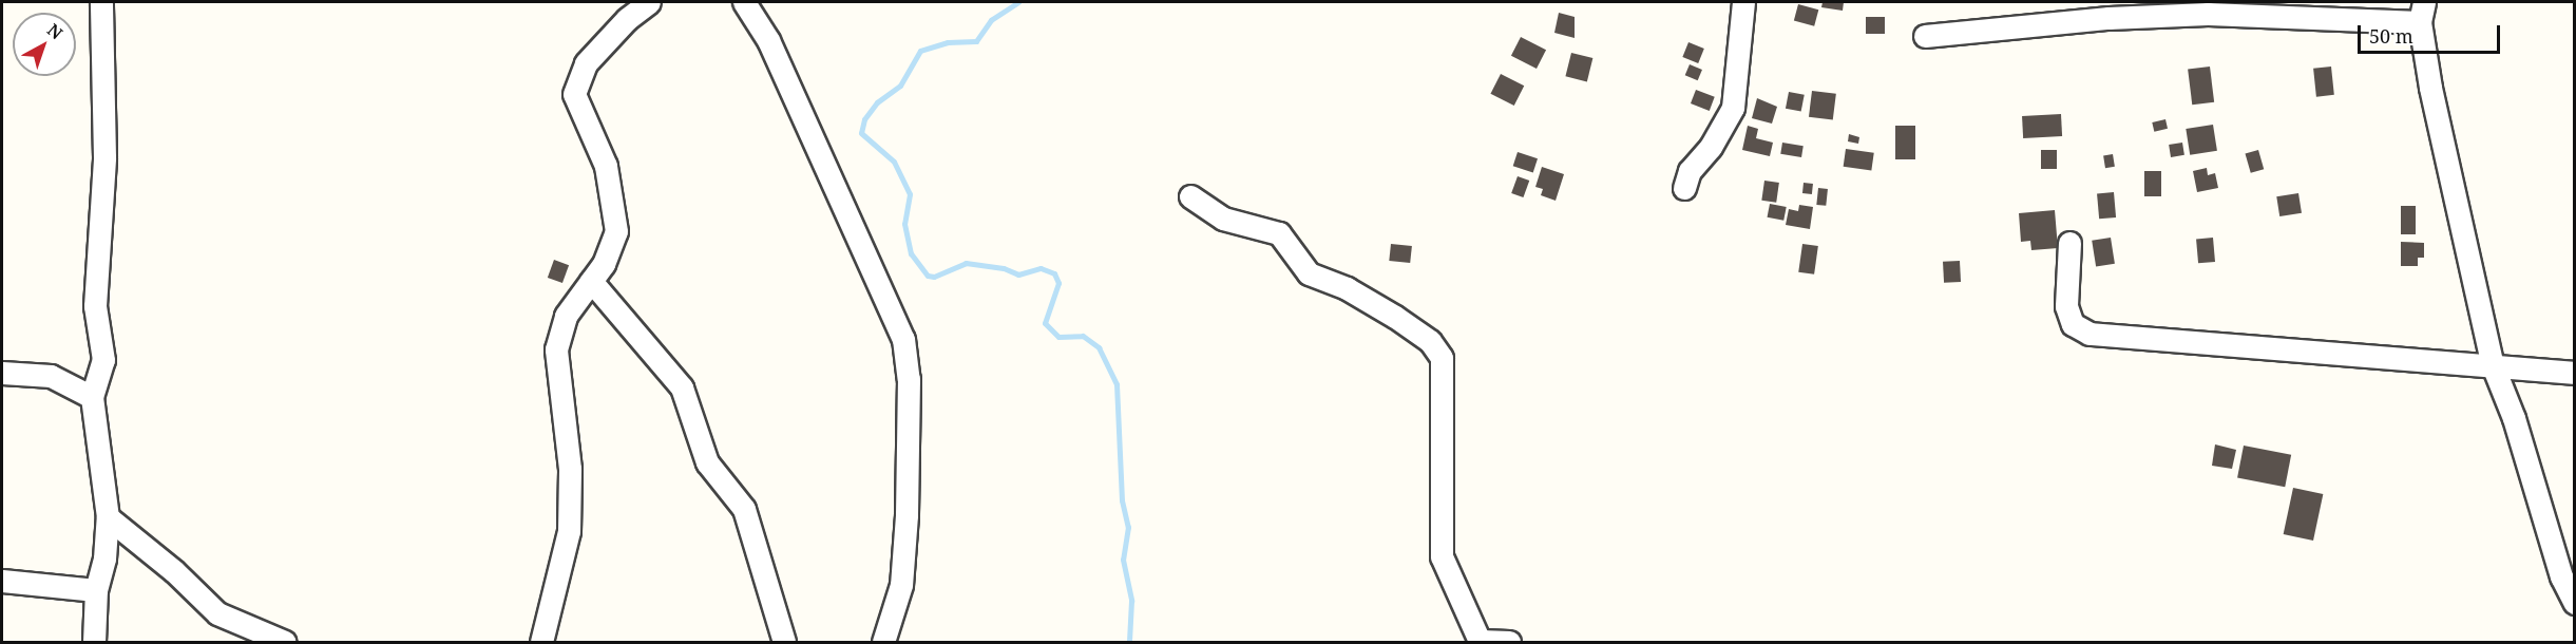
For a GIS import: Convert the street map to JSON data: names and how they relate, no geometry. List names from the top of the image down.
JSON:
{
  "scale_bar": "50 m",
  "north": "top right"
}
